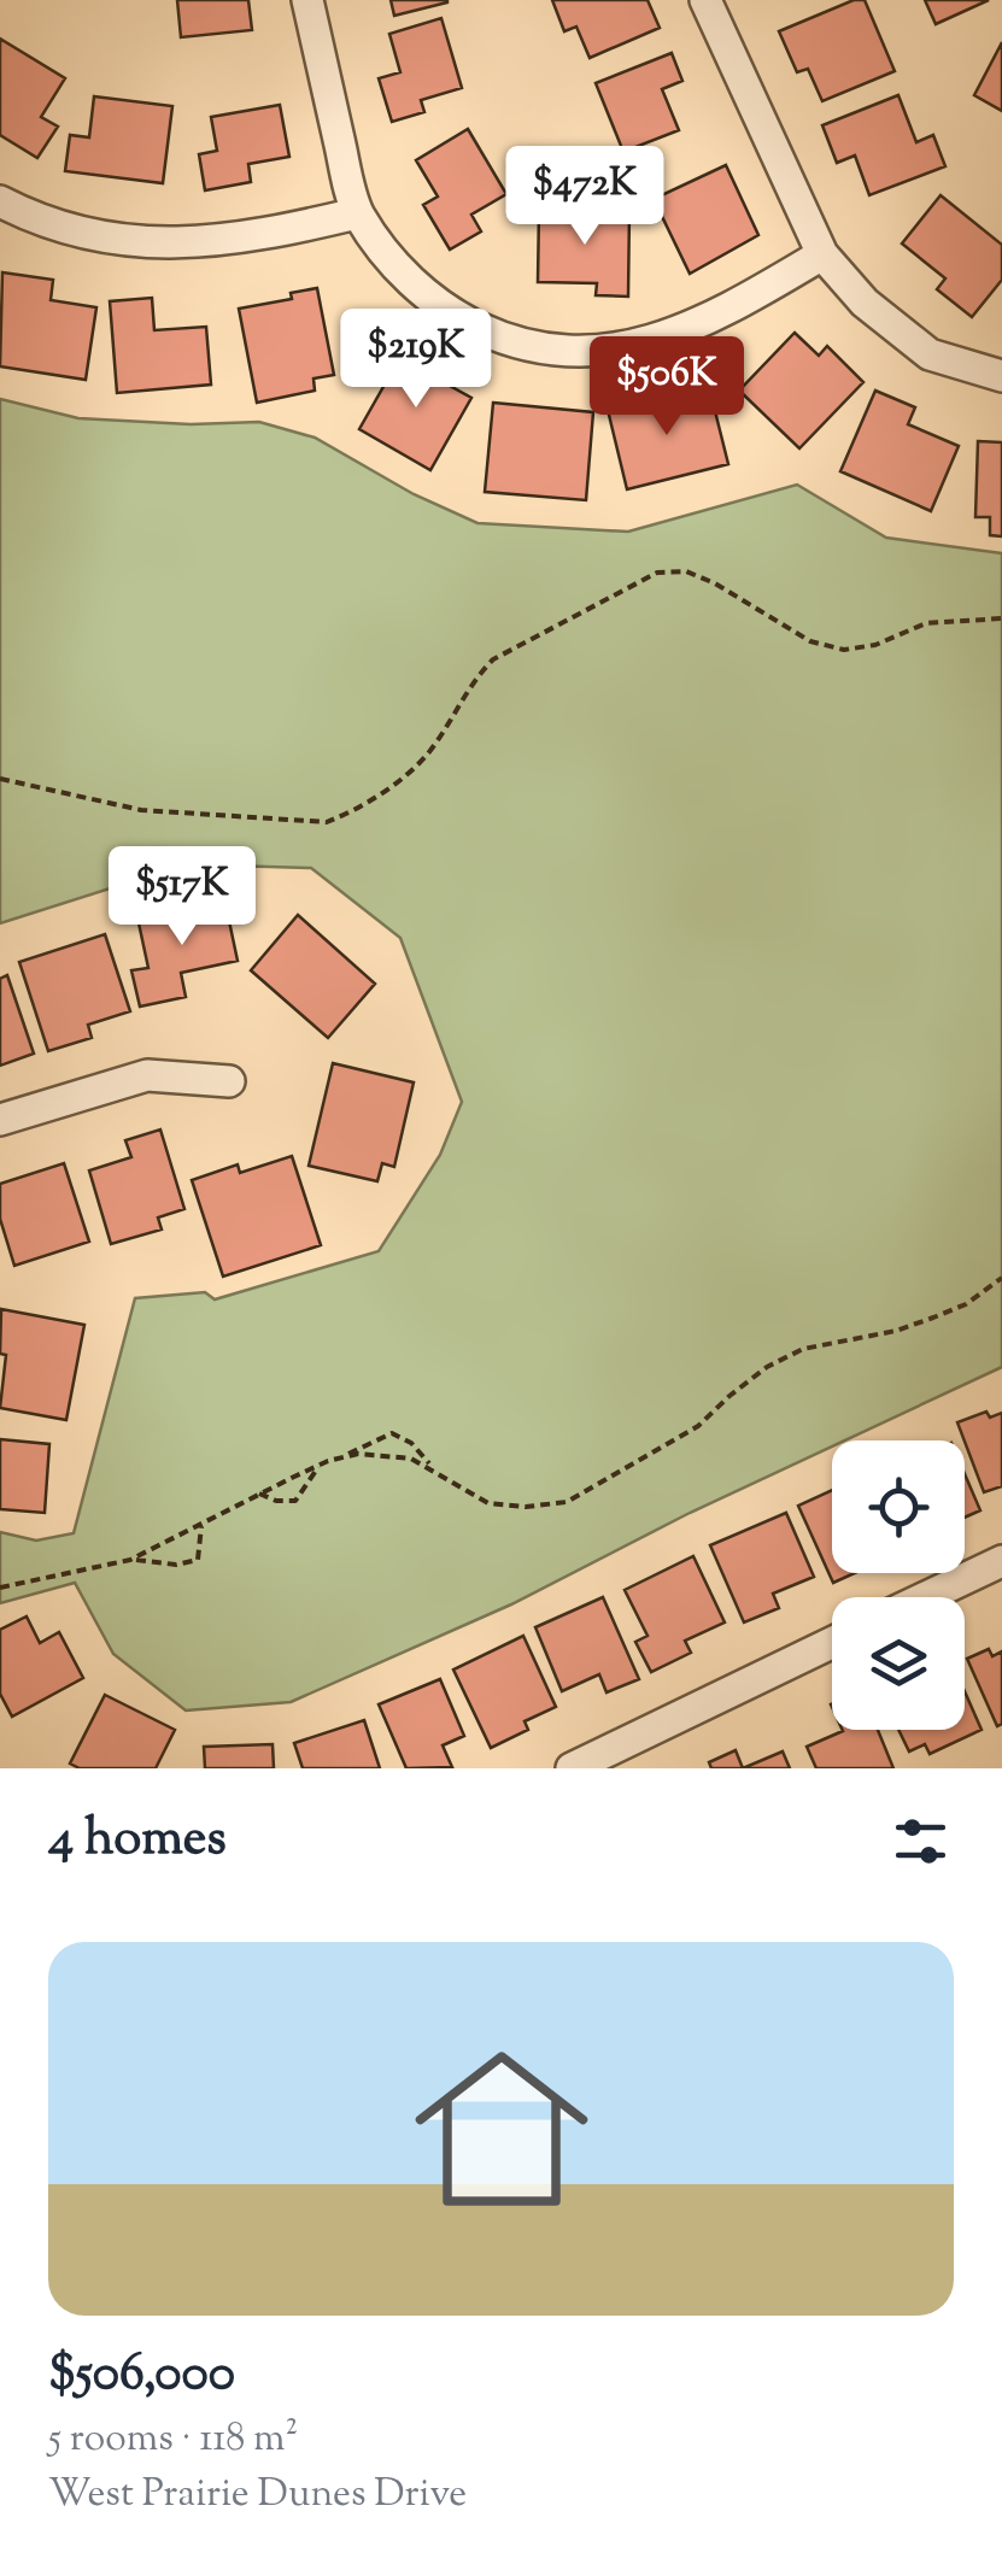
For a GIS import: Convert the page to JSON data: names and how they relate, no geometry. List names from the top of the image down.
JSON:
{
  "page": {
    "price": [
      "$472K",
      "$219K",
      "$506K",
      "$517K"
    ],
    "heading": "4 homes",
    "list": [
      {
        "name": "$506,000",
        "note": "5 rooms · 118 m² · West Prairie Dunes Drive"
      }
    ]
  }
}
